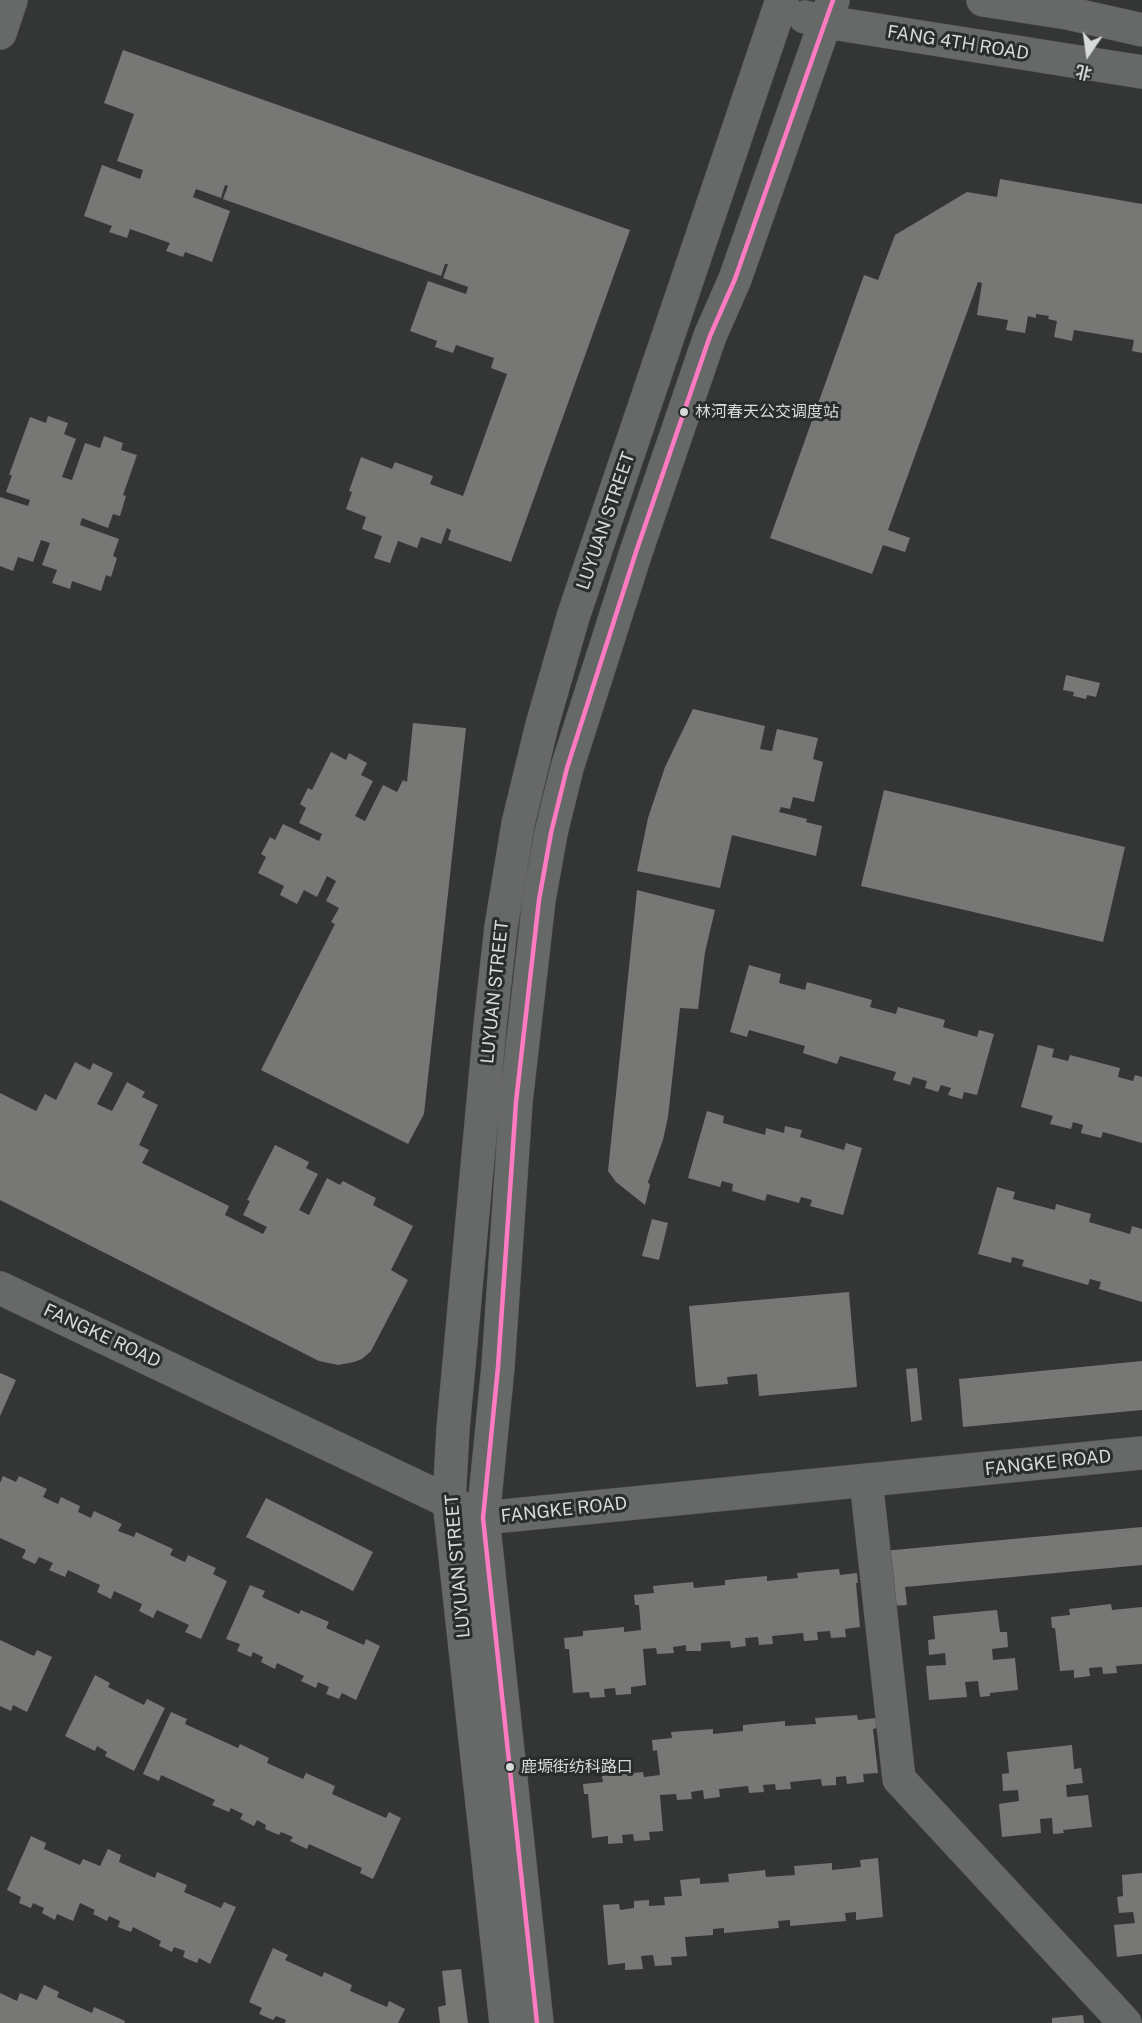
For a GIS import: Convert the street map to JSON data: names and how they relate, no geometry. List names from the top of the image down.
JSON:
{
  "streets": {
    "street": ["FANG 4TH ROAD", "LUYUAN STREET", "FANGKE ROAD"]
  },
  "crossings": [
    ["FANG 4TH ROAD", "LUYUAN STREET"],
    ["LUYUAN STREET", "FANGKE ROAD"]
  ],
  "places": ["林河春天公交调度站", "鹿塬街纺科路口"],
  "north": "bottom"
}
